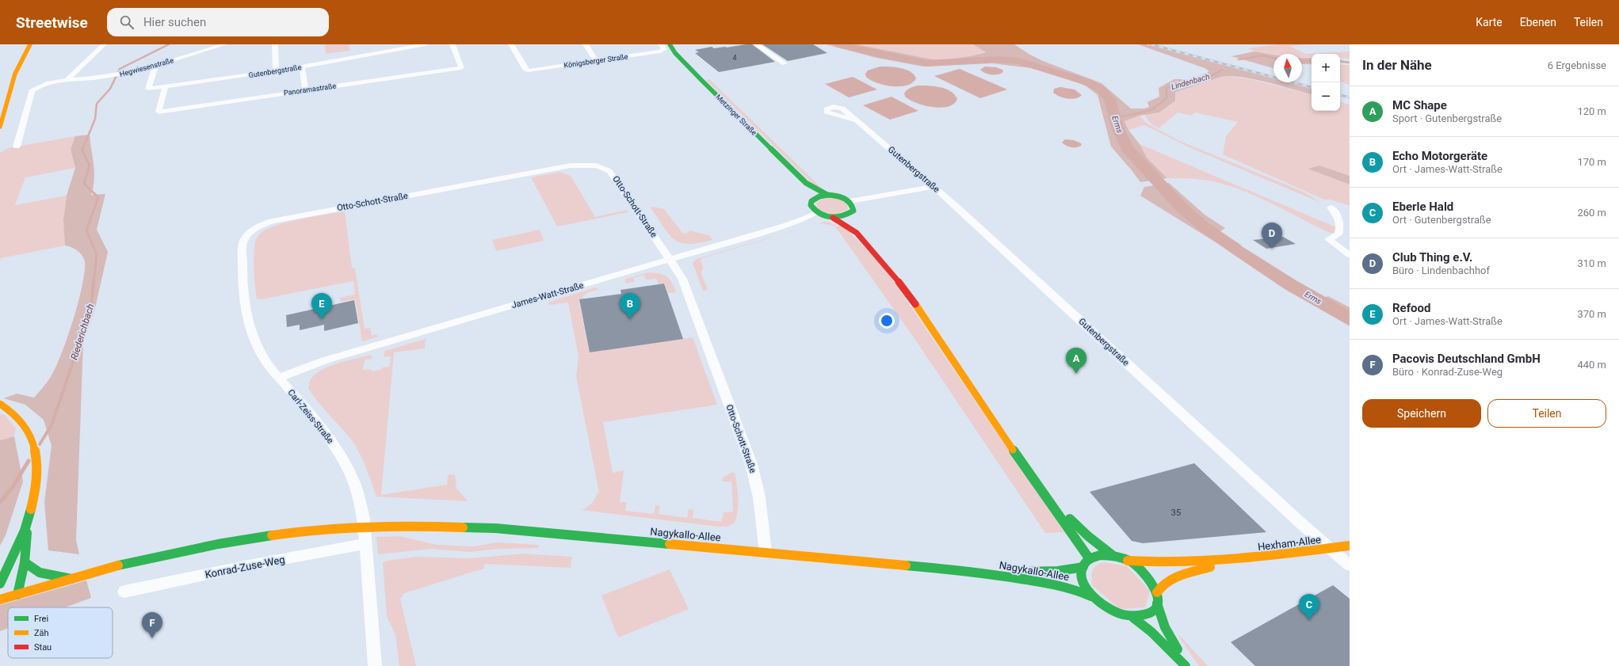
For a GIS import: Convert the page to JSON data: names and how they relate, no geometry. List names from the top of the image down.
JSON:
{
  "streets": {
    "main road": ["Metzinger Straße", "Nagykallo-Allee", "Hexham-Allee"],
    "street": [
      "Königsberger Straße",
      "Hegwiesenstraße",
      "Gutenbergstraße",
      "Panoramastraße",
      "Otto-Schott-Straße",
      "James-Watt-Straße",
      "Carl-Zeiss-Straße",
      "Konrad-Zuse-Weg"
    ]
  },
  "crossings": [
    ["Hegwiesenstraße", "Gutenbergstraße"],
    ["Gutenbergstraße", "Panoramastraße"],
    ["Gutenbergstraße", "Hexham-Allee"],
    ["Otto-Schott-Straße", "James-Watt-Straße"],
    ["Otto-Schott-Straße", "Carl-Zeiss-Straße"],
    ["Otto-Schott-Straße", "Nagykallo-Allee"],
    ["James-Watt-Straße", "Carl-Zeiss-Straße"],
    ["Carl-Zeiss-Straße", "Konrad-Zuse-Weg"],
    ["Nagykallo-Allee", "Hexham-Allee"]
  ],
  "water": ["Lindenbach", "Erms", "Riederichbach"],
  "house_numbers": ["4", "35"],
  "legend": ["Frei", "Zäh", "Stau"],
  "north": "top",
  "page": {
    "header": "Streetwise",
    "search": "Hier suchen",
    "nav": ["Karte", "Ebenen", "Teilen"],
    "heading": ["In der Nähe", "6 Ergebnisse"],
    "map_buttons": ["+", "−"],
    "list": [
      {
        "mark": "A",
        "name": "MC Shape",
        "note": "Sport · Gutenbergstraße",
        "value": "120 m"
      },
      {
        "mark": "B",
        "name": "Echo Motorgeräte",
        "note": "Ort · James-Watt-Straße",
        "value": "170 m"
      },
      {
        "mark": "C",
        "name": "Eberle Hald",
        "note": "Ort · Gutenbergstraße",
        "value": "260 m"
      },
      {
        "mark": "D",
        "name": "Club Thing e.V.",
        "note": "Büro · Lindenbachhof",
        "value": "310 m"
      },
      {
        "mark": "E",
        "name": "Refood",
        "note": "Ort · James-Watt-Straße",
        "value": "370 m"
      },
      {
        "mark": "F",
        "name": "Pacovis Deutschland GmbH",
        "note": "Büro · Konrad-Zuse-Weg",
        "value": "440 m"
      }
    ],
    "pins": [
      "D",
      "B",
      "E",
      "A",
      "C",
      "F"
    ],
    "buttons": ["Speichern", "Teilen"]
  }
}
